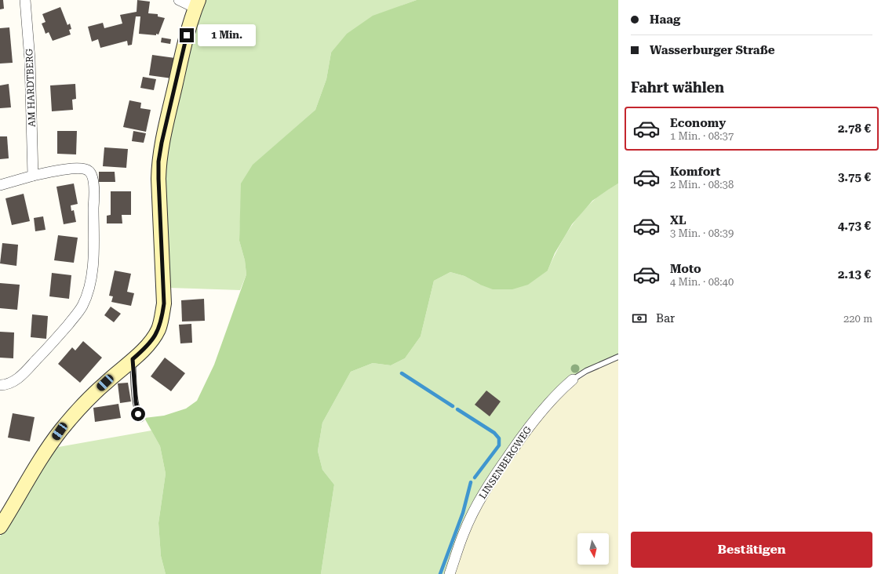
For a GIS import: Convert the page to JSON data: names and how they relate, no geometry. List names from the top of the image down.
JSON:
{
  "streets": {
    "street": ["AM HARDTBERG", "LINSENBERGWEG"]
  },
  "north": "bottom",
  "page": {
    "banner": ["Haag", "Wasserburger Straße"],
    "bubble": "1 Min.",
    "heading": "Fahrt wählen",
    "list": [
      {
        "name": "Economy",
        "note": "1 Min. · 08:37",
        "value": "2.78 €"
      },
      {
        "name": "Komfort",
        "note": "2 Min. · 08:38",
        "value": "3.75 €"
      },
      {
        "name": "XL",
        "note": "3 Min. · 08:39",
        "value": "4.73 €"
      },
      {
        "name": "Moto",
        "note": "4 Min. · 08:40",
        "value": "2.13 €"
      }
    ],
    "pay": ["Bar", "220 m"],
    "buttons": "Bestätigen"
  }
}
